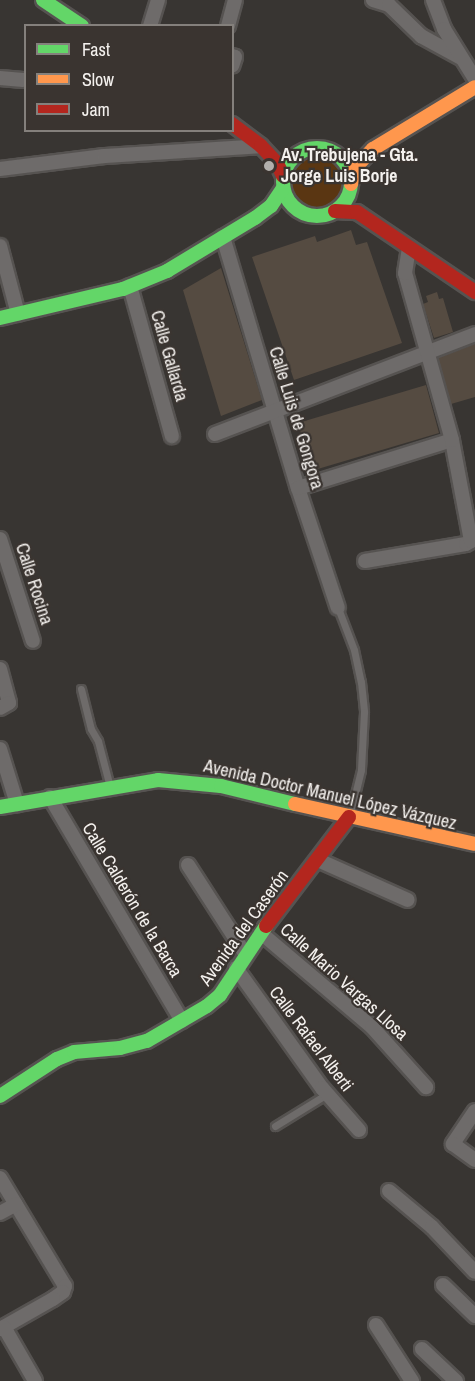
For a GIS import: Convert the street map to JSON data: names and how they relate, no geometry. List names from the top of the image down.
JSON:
{
  "streets": {
    "street": [
      "Calle Gallarda",
      "Calle Luis de Gongora",
      "Calle Rocina",
      "Avenida Doctor Manuel López Vázquez",
      "Calle Calderón de la Barca",
      "Avenida del Caserón",
      "Calle Mario Vargas Llosa",
      "Calle Rafael Alberti"
    ]
  },
  "crossings": [
    ["Avenida Doctor Manuel López Vázquez", "Calle Calderón de la Barca"],
    ["Avenida Doctor Manuel López Vázquez", "Avenida del Caserón"],
    ["Calle Calderón de la Barca", "Avenida del Caserón"],
    ["Avenida del Caserón", "Calle Mario Vargas Llosa"],
    ["Avenida del Caserón", "Calle Rafael Alberti"]
  ],
  "places": ["Av. Trebujena - Gta. Jorge Luis Borje"],
  "legend": ["Fast", "Slow", "Jam"]
}
